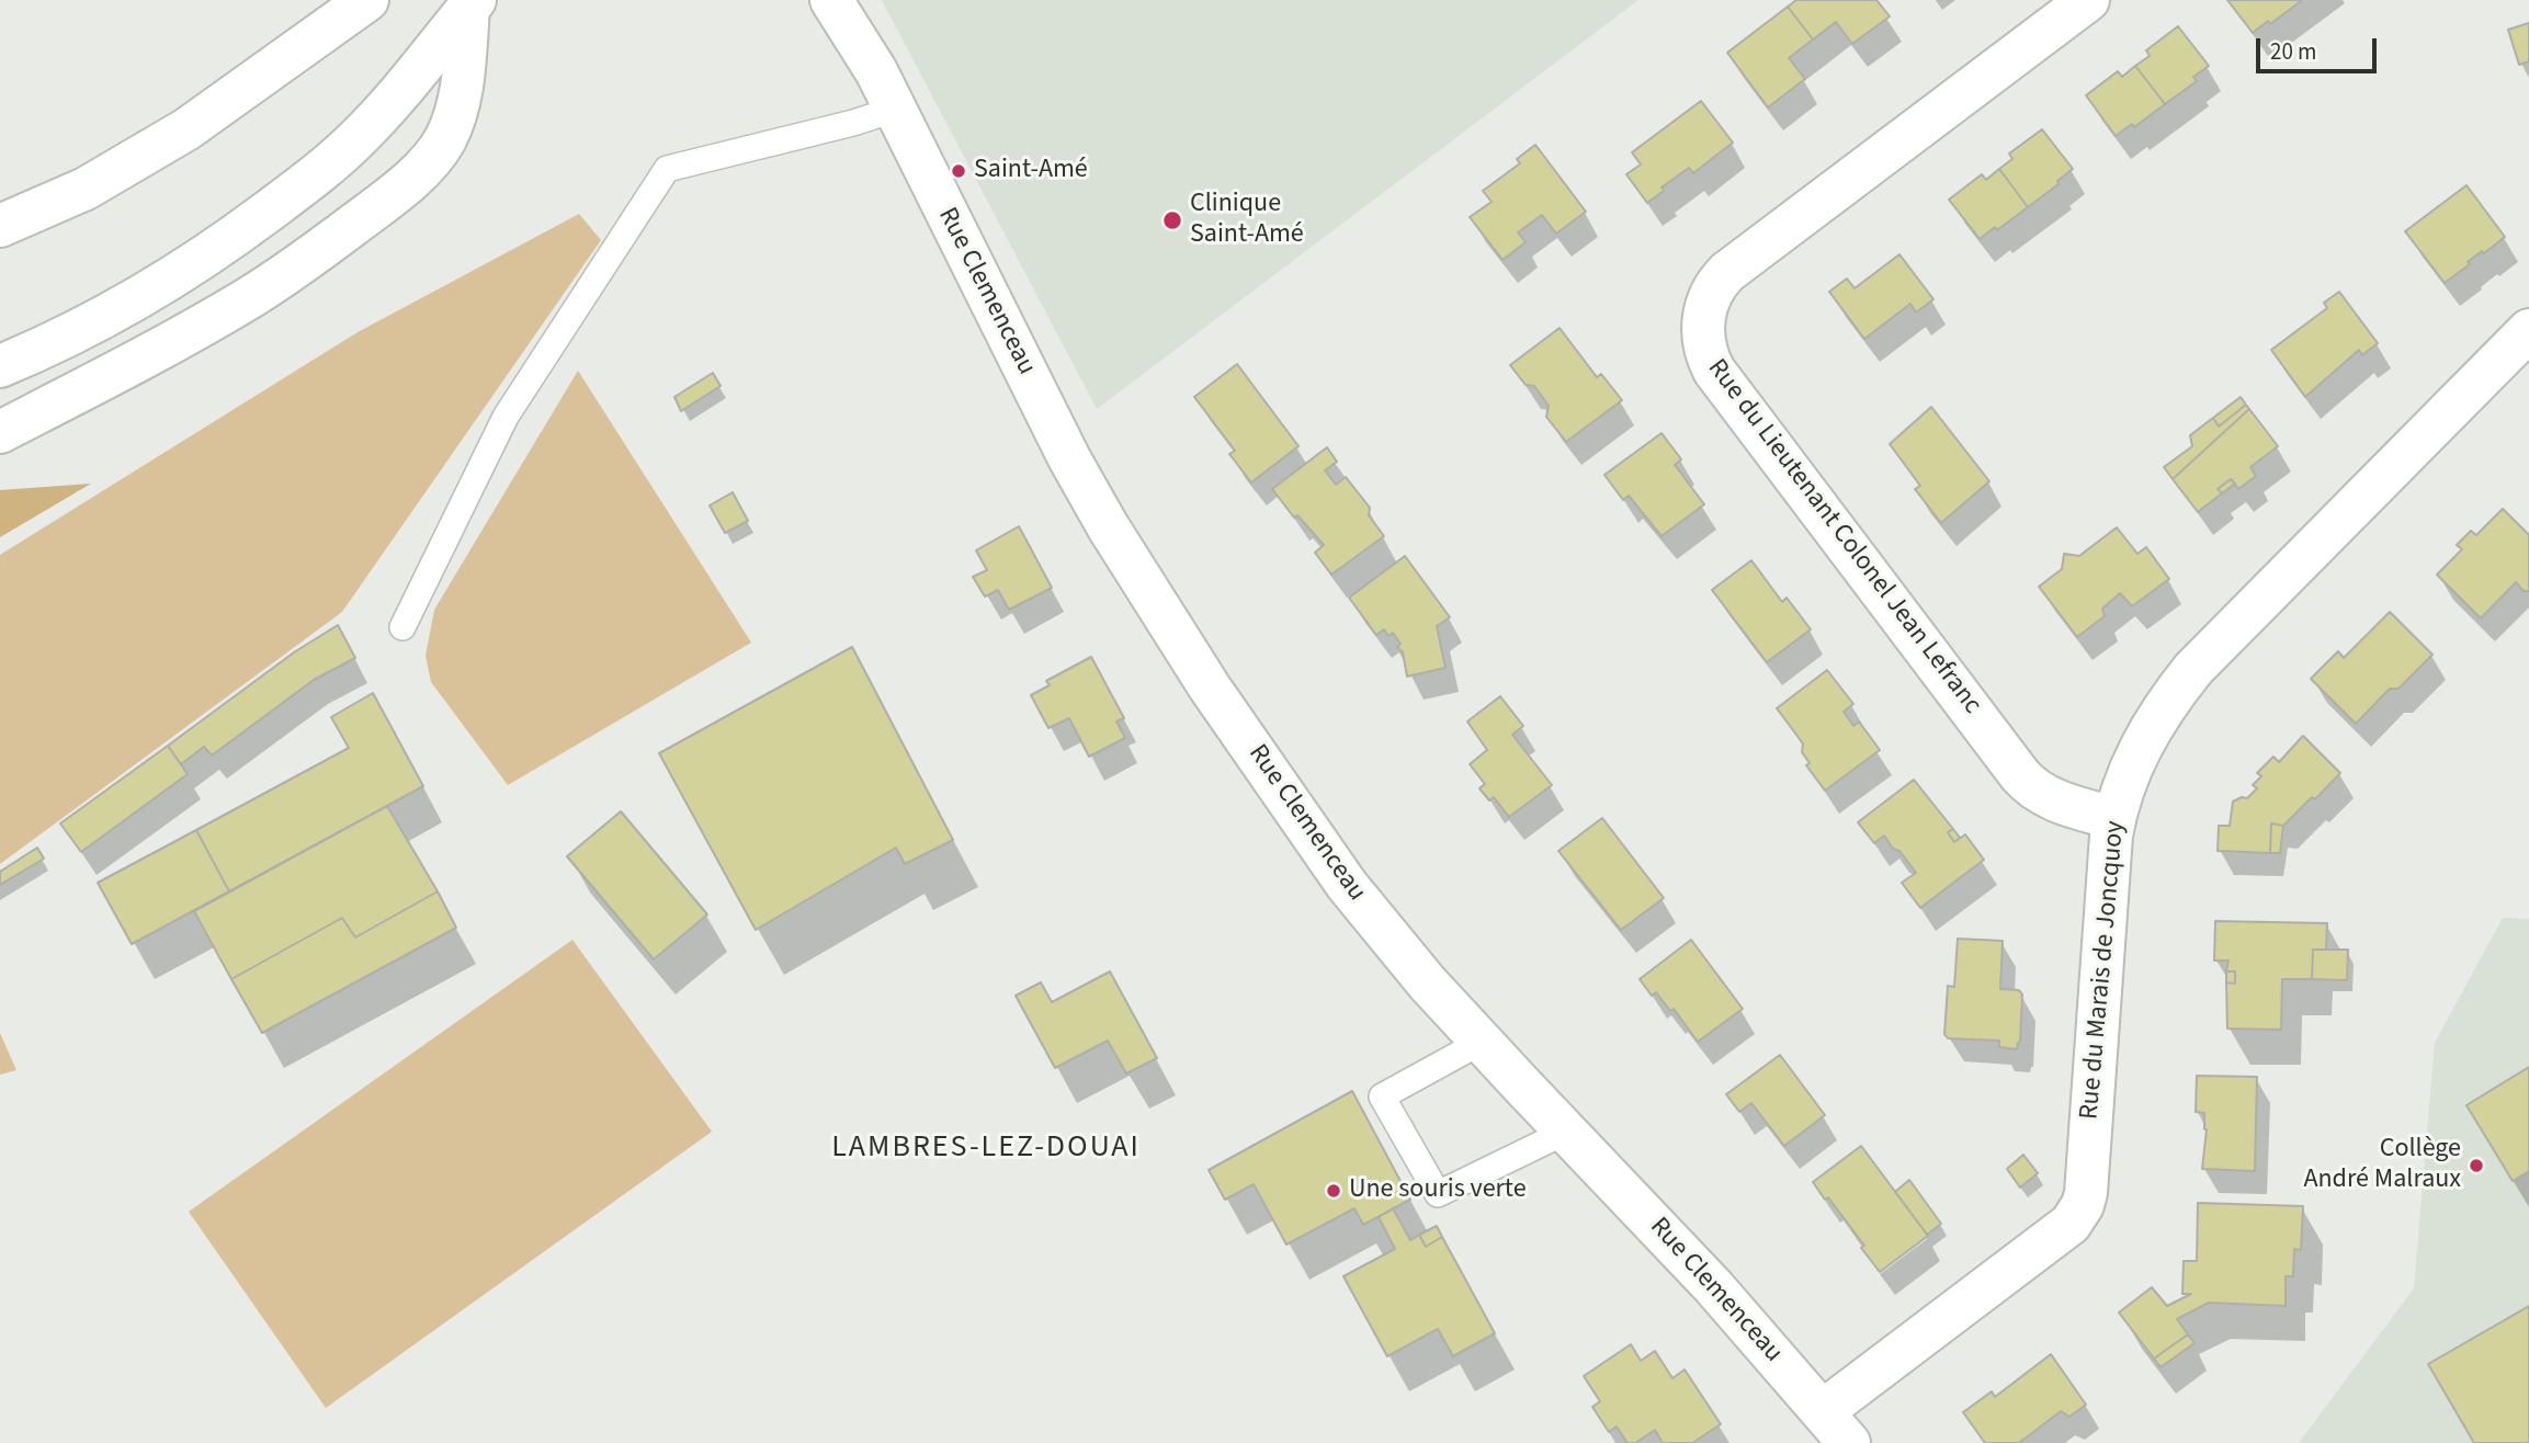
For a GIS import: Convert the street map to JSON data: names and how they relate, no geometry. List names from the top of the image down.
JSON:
{
  "streets": {
    "main road": ["Rue Clemenceau", "Rue du Lieutenant Colonel Jean Lefranc", "Rue du Marais de Joncquoy"]
  },
  "crossings": [
    ["Rue Clemenceau", "Rue du Marais de Joncquoy"],
    ["Rue du Lieutenant Colonel Jean Lefranc", "Rue du Marais de Joncquoy"]
  ],
  "districts": ["LAMBRES-LEZ-DOUAI"],
  "places": [
    "Saint-Amé",
    "Clinique Saint-Amé",
    "Collège André Malraux",
    "Une souris verte"
  ],
  "scale_bar": "20 m"
}
